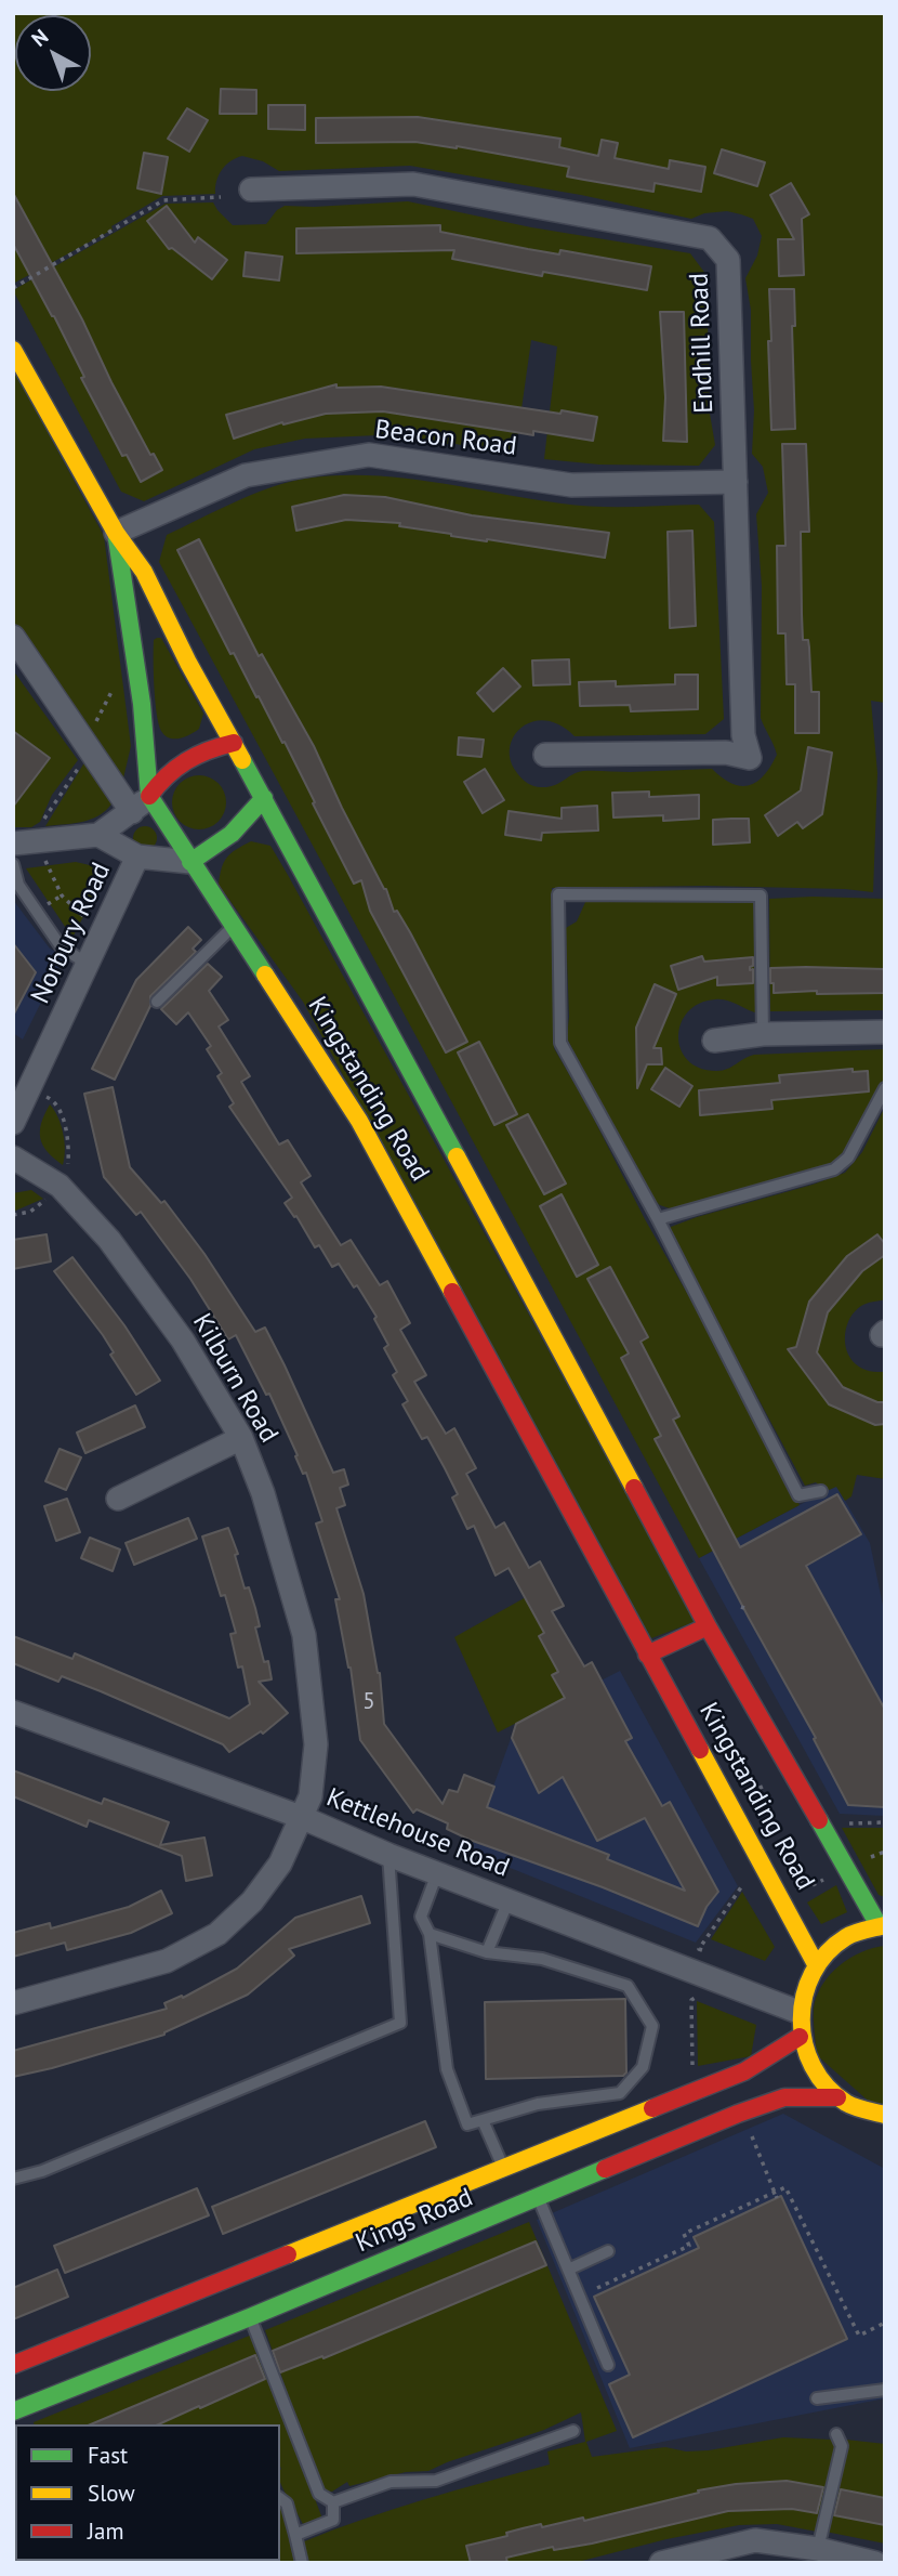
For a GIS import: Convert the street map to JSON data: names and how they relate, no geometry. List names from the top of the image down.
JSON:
{
  "streets": {
    "main road": ["Kingstanding Road", "Kings Road"],
    "street": [
      "Endhill Road",
      "Beacon Road",
      "Norbury Road",
      "Kilburn Road",
      "Kettlehouse Road"
    ]
  },
  "crossings": [
    ["Endhill Road", "Beacon Road"],
    ["Beacon Road", "Kingstanding Road"],
    ["Norbury Road", "Kingstanding Road"],
    ["Kilburn Road", "Kettlehouse Road"]
  ],
  "house_numbers": ["5"],
  "legend": ["Fast", "Slow", "Jam"],
  "north": "top left"
}
